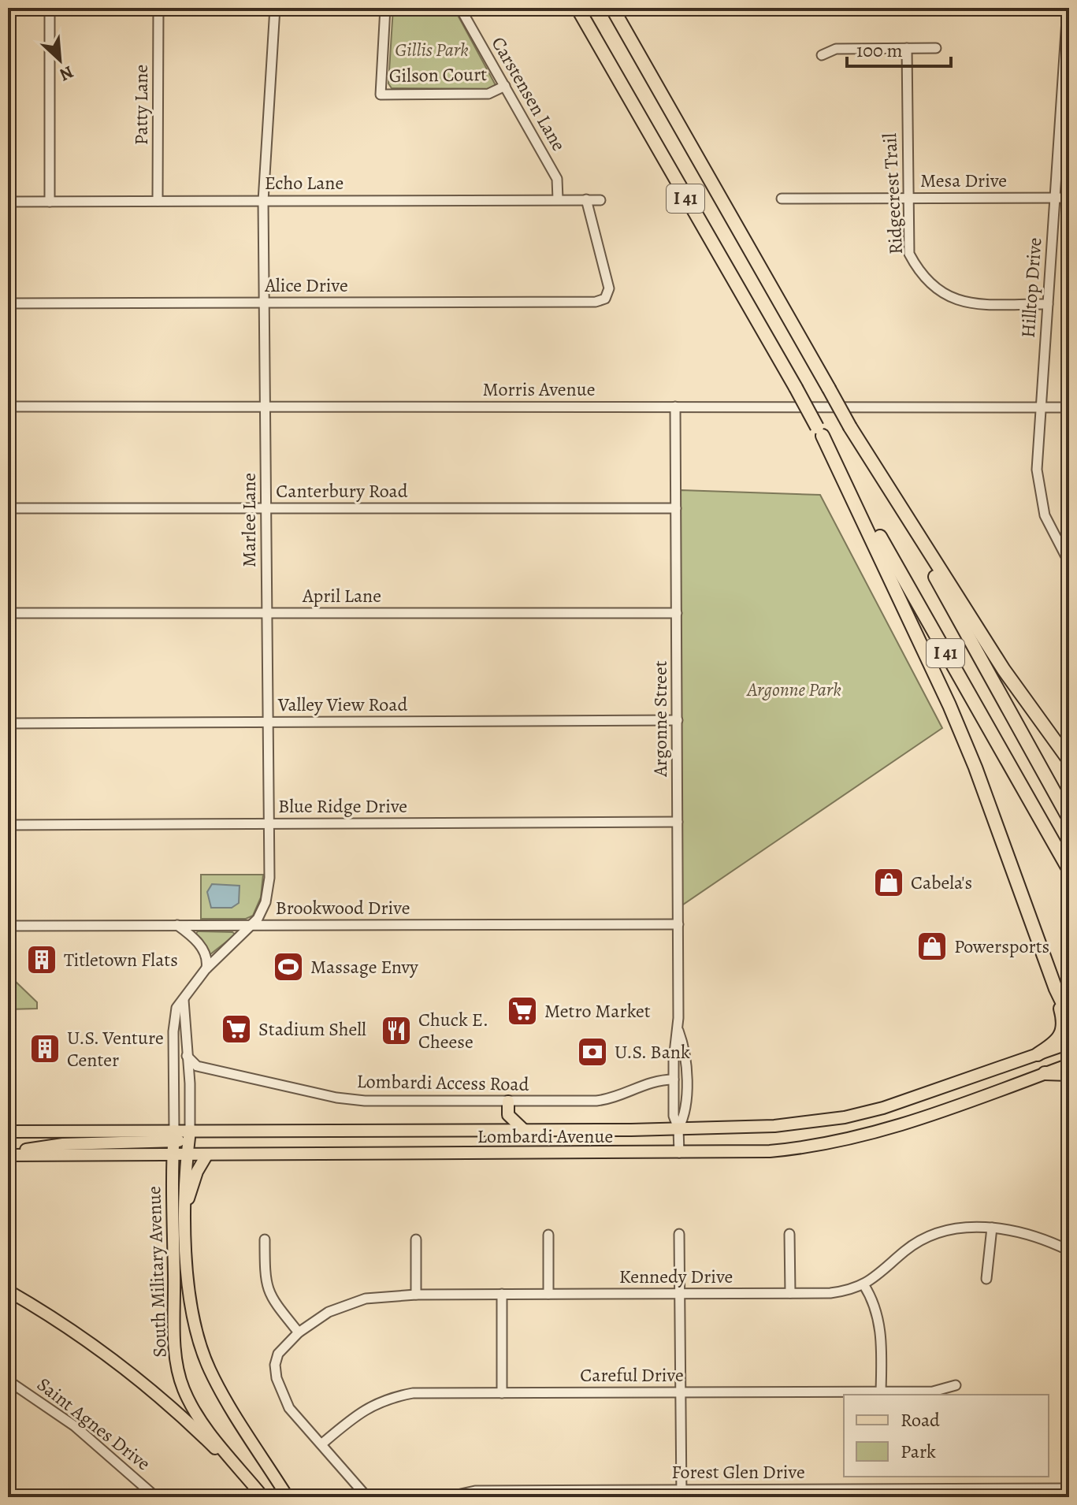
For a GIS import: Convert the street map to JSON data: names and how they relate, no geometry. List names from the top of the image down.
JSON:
{
  "streets": {
    "highway": ["I 41"],
    "main road": ["Lombardi Avenue", "South Military Avenue"],
    "street": [
      "Gilson Court",
      "Carstensen Lane",
      "Patty Lane",
      "Mesa Drive",
      "Echo Lane",
      "Ridgecrest Trail",
      "Alice Drive",
      "Hilltop Drive",
      "Morris Avenue",
      "Canterbury Road",
      "Marlee Lane",
      "April Lane",
      "Valley View Road",
      "Argonne Street",
      "Blue Ridge Drive",
      "Brookwood Drive",
      "Lombardi Access Road",
      "Kennedy Drive",
      "Careful Drive",
      "Saint Agnes Drive",
      "Forest Glen Drive"
    ]
  },
  "crossings": [
    ["Gilson Court", "Carstensen Lane"],
    ["Carstensen Lane", "Echo Lane"],
    ["Patty Lane", "Echo Lane"],
    ["Mesa Drive", "Ridgecrest Trail"],
    ["Mesa Drive", "Hilltop Drive"],
    ["Echo Lane", "Alice Drive"],
    ["Echo Lane", "Marlee Lane"],
    ["Ridgecrest Trail", "Hilltop Drive"],
    ["Alice Drive", "Marlee Lane"],
    ["Hilltop Drive", "Morris Avenue"],
    ["Morris Avenue", "Marlee Lane"],
    ["Morris Avenue", "Argonne Street"],
    ["Canterbury Road", "Marlee Lane"],
    ["Canterbury Road", "Argonne Street"],
    ["Marlee Lane", "April Lane"],
    ["Marlee Lane", "Valley View Road"],
    ["Marlee Lane", "Blue Ridge Drive"],
    ["Marlee Lane", "Brookwood Drive"],
    ["Marlee Lane", "Lombardi Avenue"],
    ["Marlee Lane", "South Military Avenue"],
    ["April Lane", "Argonne Street"],
    ["Valley View Road", "Argonne Street"],
    ["Argonne Street", "Blue Ridge Drive"],
    ["Argonne Street", "Brookwood Drive"],
    ["Argonne Street", "Lombardi Access Road"],
    ["Argonne Street", "Lombardi Avenue"],
    ["Lombardi Avenue", "South Military Avenue"],
    ["Kennedy Drive", "Careful Drive"]
  ],
  "parks": ["Gillis Park", "Argonne Park"],
  "places": {
    "shop": ["Cabela's", "Powersports"],
    "building": ["Titletown Flats", "U.S. Venture Center"],
    "sports": ["Massage Envy"],
    "supermarket": ["Metro Market", "Stadium Shell"],
    "restaurant": ["Chuck E. Cheese"],
    "bank": ["U.S. Bank"]
  },
  "legend": ["Road", "Park"],
  "scale_bar": "100 m",
  "north": "bottom right"
}
